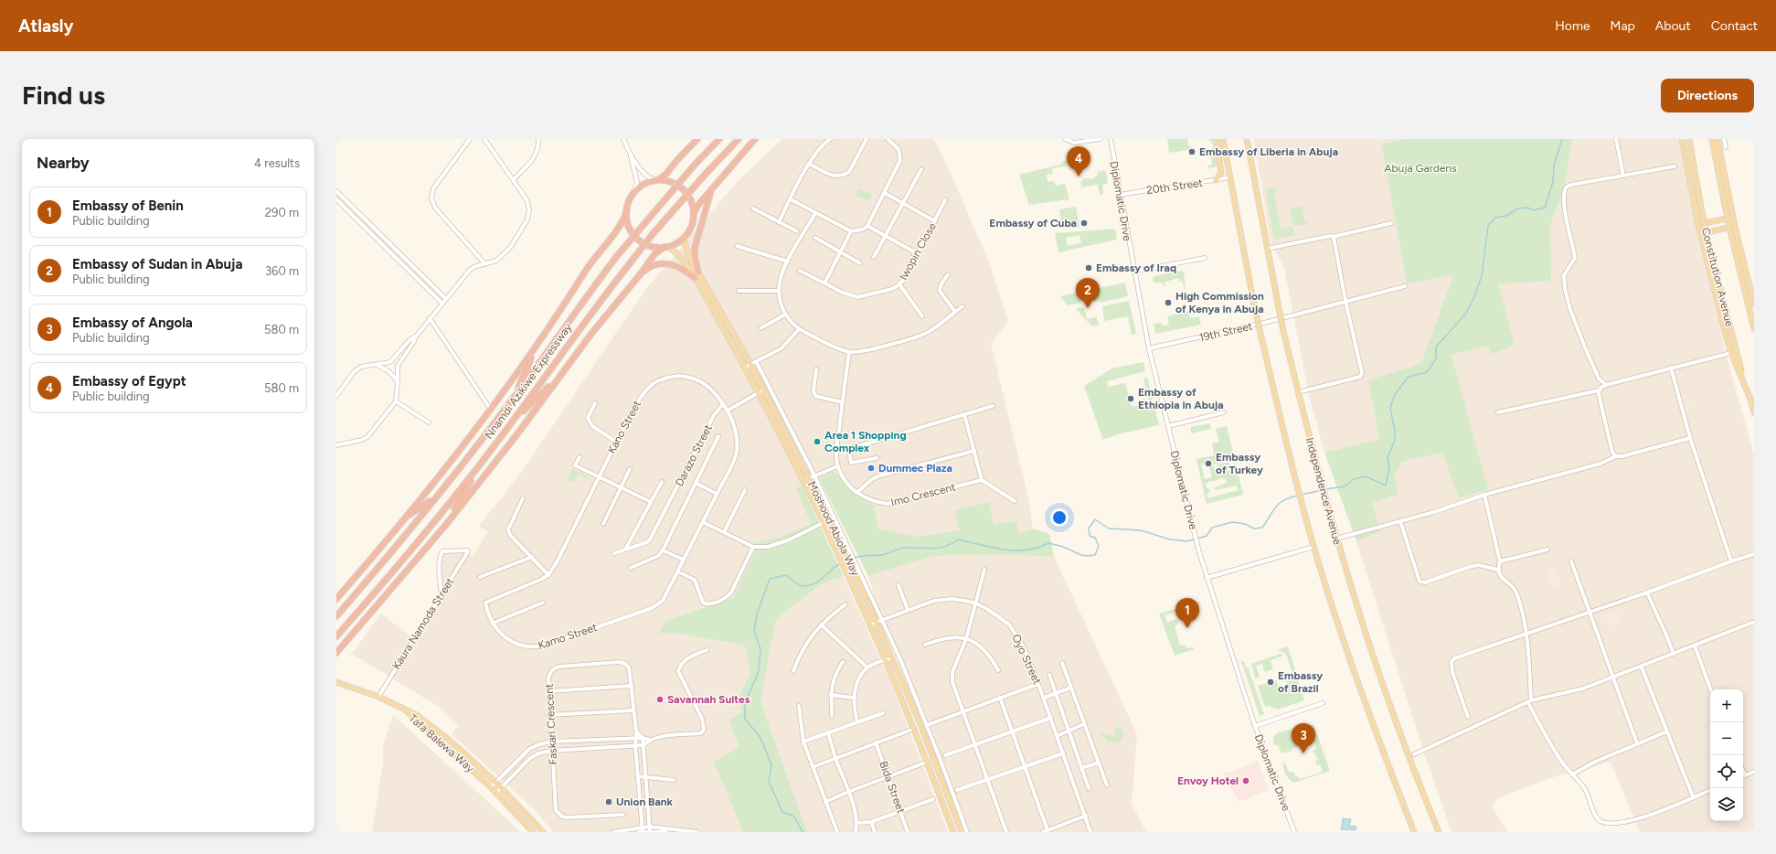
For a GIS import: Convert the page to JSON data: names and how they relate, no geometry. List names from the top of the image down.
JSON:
{
  "streets": {
    "highway": ["Nnamdi Azikiwe Expressway"],
    "main road": [
      "Constitution Avenue",
      "Independence Avenue",
      "Moshood Abiola Way",
      "Tafa Balewa Way"
    ],
    "street": [
      "20th Street",
      "Diplomatic Drive",
      "Iwopin Close",
      "19th Street",
      "Kano Street",
      "Darazo Street",
      "Imo Crescent",
      "Kaura Namoda Street",
      "Kamo Street",
      "Oyo Street",
      "Faskari Crescent",
      "Bida Street"
    ]
  },
  "crossings": [
    ["20th Street", "Diplomatic Drive"],
    ["Diplomatic Drive", "19th Street"],
    ["Nnamdi Azikiwe Expressway", "Moshood Abiola Way"],
    ["Kano Street", "Darazo Street"],
    ["Kano Street", "Kamo Street"],
    ["Moshood Abiola Way", "Oyo Street"]
  ],
  "parks": ["Abuja Gardens"],
  "places": [
    "Embassy of Liberia in Abuja",
    "Embassy of Cuba",
    "Embassy of Iraq",
    "High Commission of Kenya in Abuja",
    "Embassy of Ethiopia in Abuja",
    "Area 1 Shopping Complex",
    "Embassy of Turkey",
    "Dummec Plaza",
    "Embassy of Brazil",
    "Savannah Suites",
    "Envoy Hotel",
    "Union Bank"
  ],
  "page": {
    "header": "Atlasly",
    "nav": [
      "Home",
      "Map",
      "About",
      "Contact"
    ],
    "buttons": "Directions",
    "title": "Find us",
    "heading": ["Nearby", "4 results"],
    "pins": [
      "4",
      "2",
      "1",
      "3"
    ],
    "list": [
      {
        "mark": "1",
        "name": "Embassy of Benin",
        "note": "Public building",
        "value": "290 m"
      },
      {
        "mark": "2",
        "name": "Embassy of Sudan in Abuja",
        "note": "Public building",
        "value": "360 m"
      },
      {
        "mark": "3",
        "name": "Embassy of Angola",
        "note": "Public building",
        "value": "580 m"
      },
      {
        "mark": "4",
        "name": "Embassy of Egypt",
        "note": "Public building",
        "value": "580 m"
      }
    ],
    "map_buttons": ["+", "−"]
  }
}
